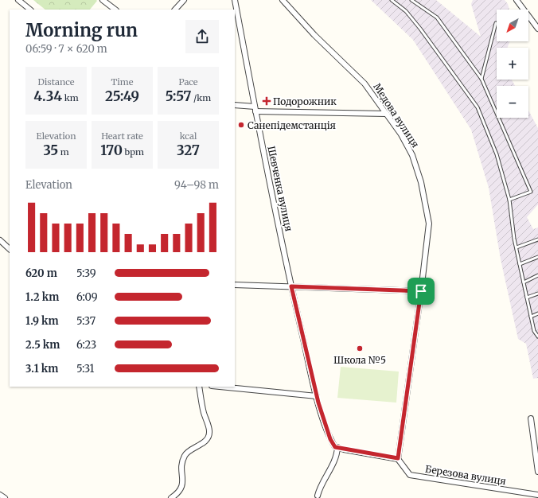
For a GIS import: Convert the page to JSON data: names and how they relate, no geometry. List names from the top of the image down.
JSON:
{
  "streets": {
    "street": ["Медова вулиця", "Шевченка вулиця", "Березова вулиця"]
  },
  "crossings": [
    ["Медова вулиця", "Березова вулиця"]
  ],
  "places": {
    "health": ["Подорожник"],
    "other": ["Санепідемстанція", "Школа №5"]
  },
  "north": "bottom left",
  "page": {
    "map_buttons": ["+", "−"],
    "heading": ["Morning run", "06:59 · 7 × 620 m"],
    "stats": [
      ["Distance", "4.34 km"],
      ["Time", "25:49"],
      ["Pace", "5:57 /km"],
      ["Elevation", "35 m"],
      ["Heart rate", "170 bpm"],
      ["kcal", "327"]
    ],
    "chart": ["Elevation", "94–98 m"],
    "list": [
      {
        "name": "620 m",
        "note": "5:39"
      },
      {
        "name": "1.2 km",
        "note": "6:09"
      },
      {
        "name": "1.9 km",
        "note": "5:37"
      },
      {
        "name": "2.5 km",
        "note": "6:23"
      },
      {
        "name": "3.1 km",
        "note": "5:31"
      }
    ]
  }
}
